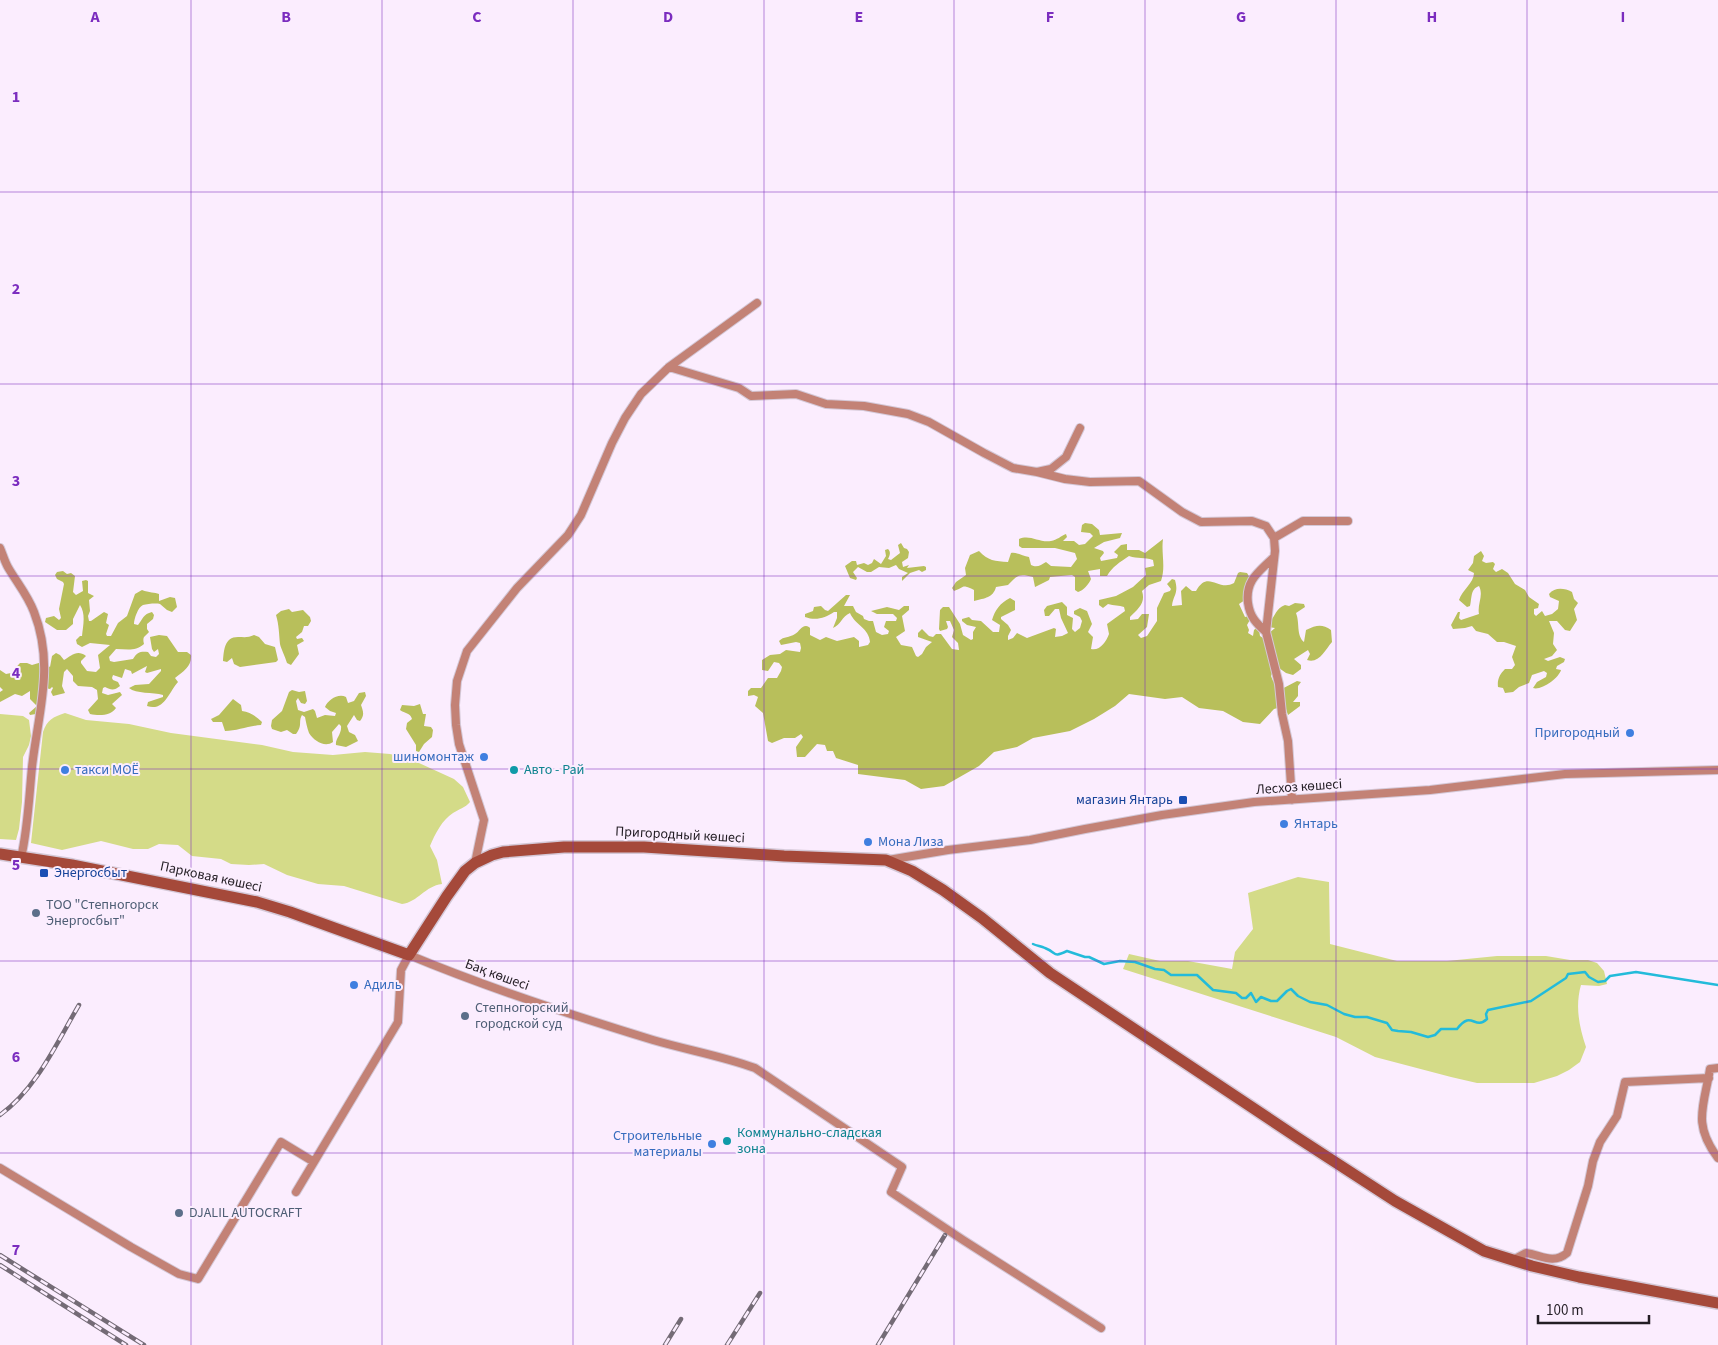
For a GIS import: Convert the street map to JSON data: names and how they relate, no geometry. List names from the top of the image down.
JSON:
{
  "streets": {
    "street": [
      "Лесхоз көшесі",
      "Пригородный көшесі",
      "Парковая көшесі",
      "Бақ көшесі"
    ]
  },
  "crossings": [
    ["Лесхоз көшесі", "Пригородный көшесі"],
    ["Парковая көшесі", "Бақ көшесі"]
  ],
  "places": {
    "other": [
      "Пригородный",
      "шиномонтаж",
      "такси МОЁ",
      "Авто - Рай",
      "Янтарь",
      "Мона Лиза",
      "ТОО \"Степногорск Энергосбыт\"",
      "Адиль",
      "Степногорский городской суд",
      "Коммунально-сладская зона",
      "Строительные материалы",
      "DJALIL AUTOCRAFT"
    ],
    "transit": ["магазин Янтарь", "Энергосбыт"]
  },
  "scale_bar": "100 m",
  "grid": {
    "columns": [
      "A",
      "B",
      "C",
      "D",
      "E",
      "F",
      "G",
      "H",
      "I"
    ],
    "rows": [
      "1",
      "2",
      "3",
      "4",
      "5",
      "6",
      "7"
    ]
  }
}
